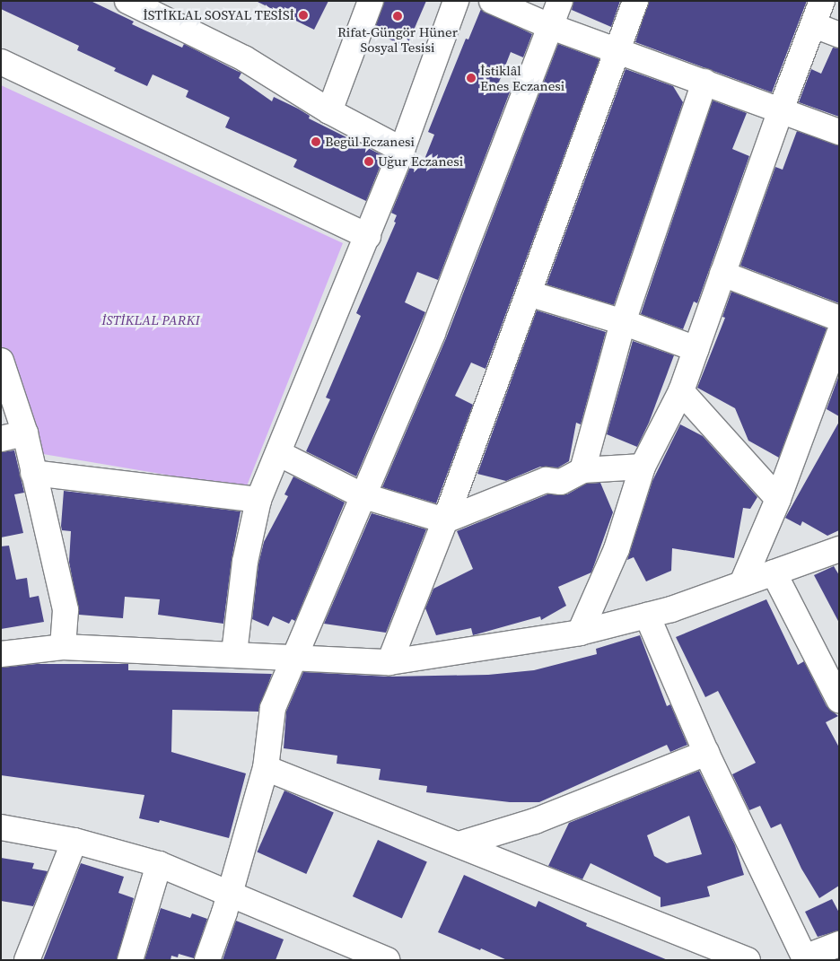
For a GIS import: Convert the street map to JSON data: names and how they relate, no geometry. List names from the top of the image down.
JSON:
{
  "parks": ["İSTİKLAL PARKI"],
  "places": [
    "İSTİKLAL SOSYAL TESİSİ",
    "Rifat-Güngör Hüner Sosyal Tesisi",
    "İstiklâl Enes Eczanesi",
    "Begül Eczanesi",
    "Uğur Eczanesi"
  ]
}
